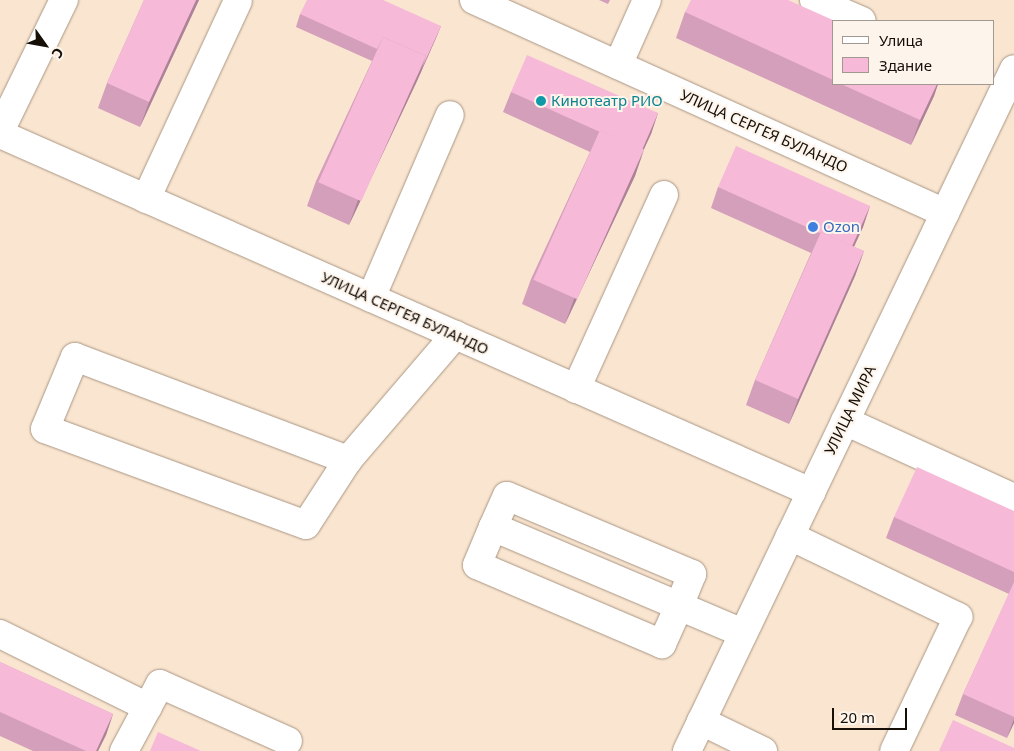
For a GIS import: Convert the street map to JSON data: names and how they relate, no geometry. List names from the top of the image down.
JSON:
{
  "streets": {
    "street": ["УЛИЦА СЕРГЕЯ БУЛАНДО", "УЛИЦА МИРА"]
  },
  "crossings": [
    ["УЛИЦА СЕРГЕЯ БУЛАНДО", "УЛИЦА МИРА"]
  ],
  "places": ["Кинотеатр РИО", "Ozon"],
  "legend": ["Улица", "Здание"],
  "scale_bar": "20 m",
  "north": "bottom right"
}
